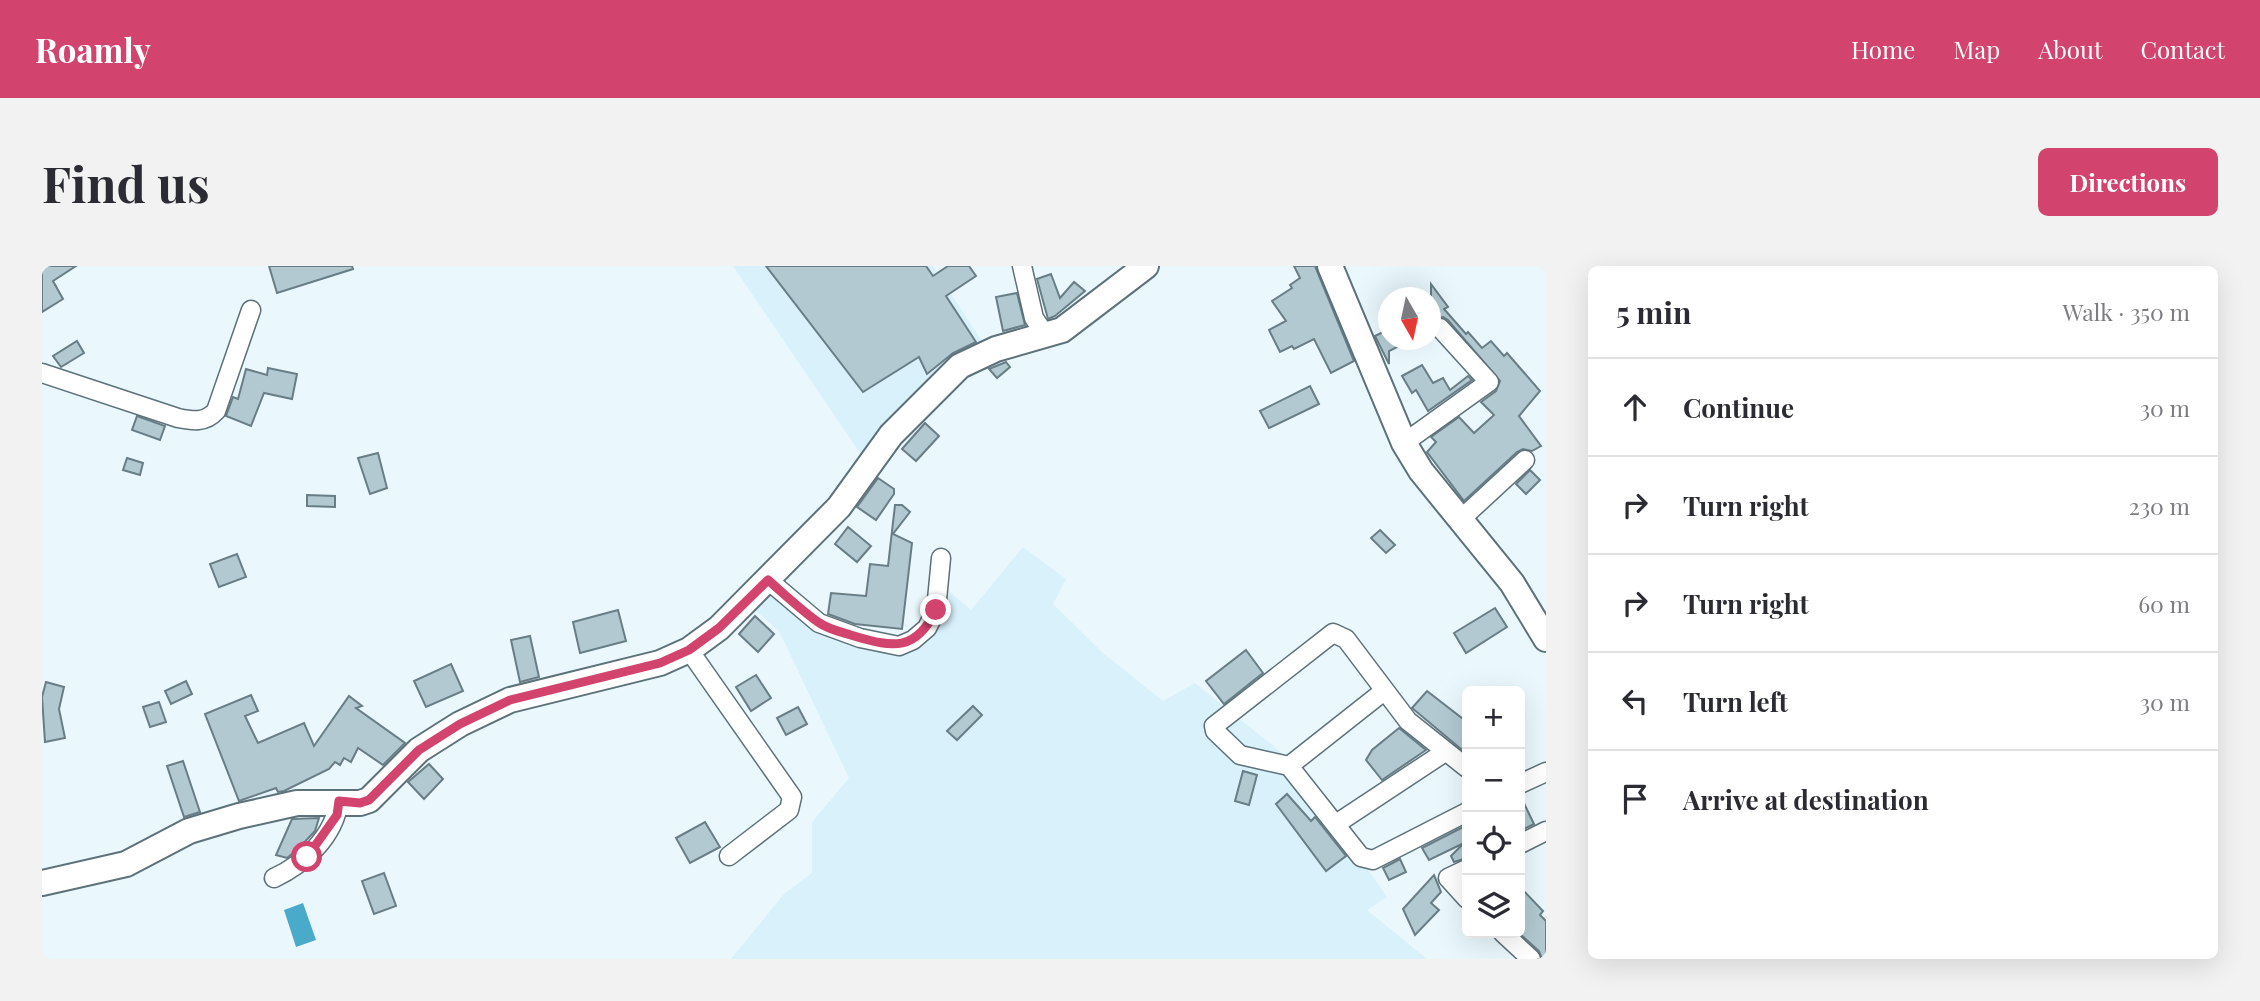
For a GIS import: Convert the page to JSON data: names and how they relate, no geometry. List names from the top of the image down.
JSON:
{
  "north": "bottom",
  "page": {
    "header": "Roamly",
    "nav": [
      "Home",
      "Map",
      "About",
      "Contact"
    ],
    "buttons": "Directions",
    "title": "Find us",
    "heading": ["5 min", "Walk · 350 m"],
    "list": [
      ["Continue", "30 m"],
      ["Turn right", "230 m"],
      ["Turn right", "60 m"],
      ["Turn left", "30 m"],
      "Arrive at destination"
    ],
    "map_buttons": ["+", "−"]
  }
}
